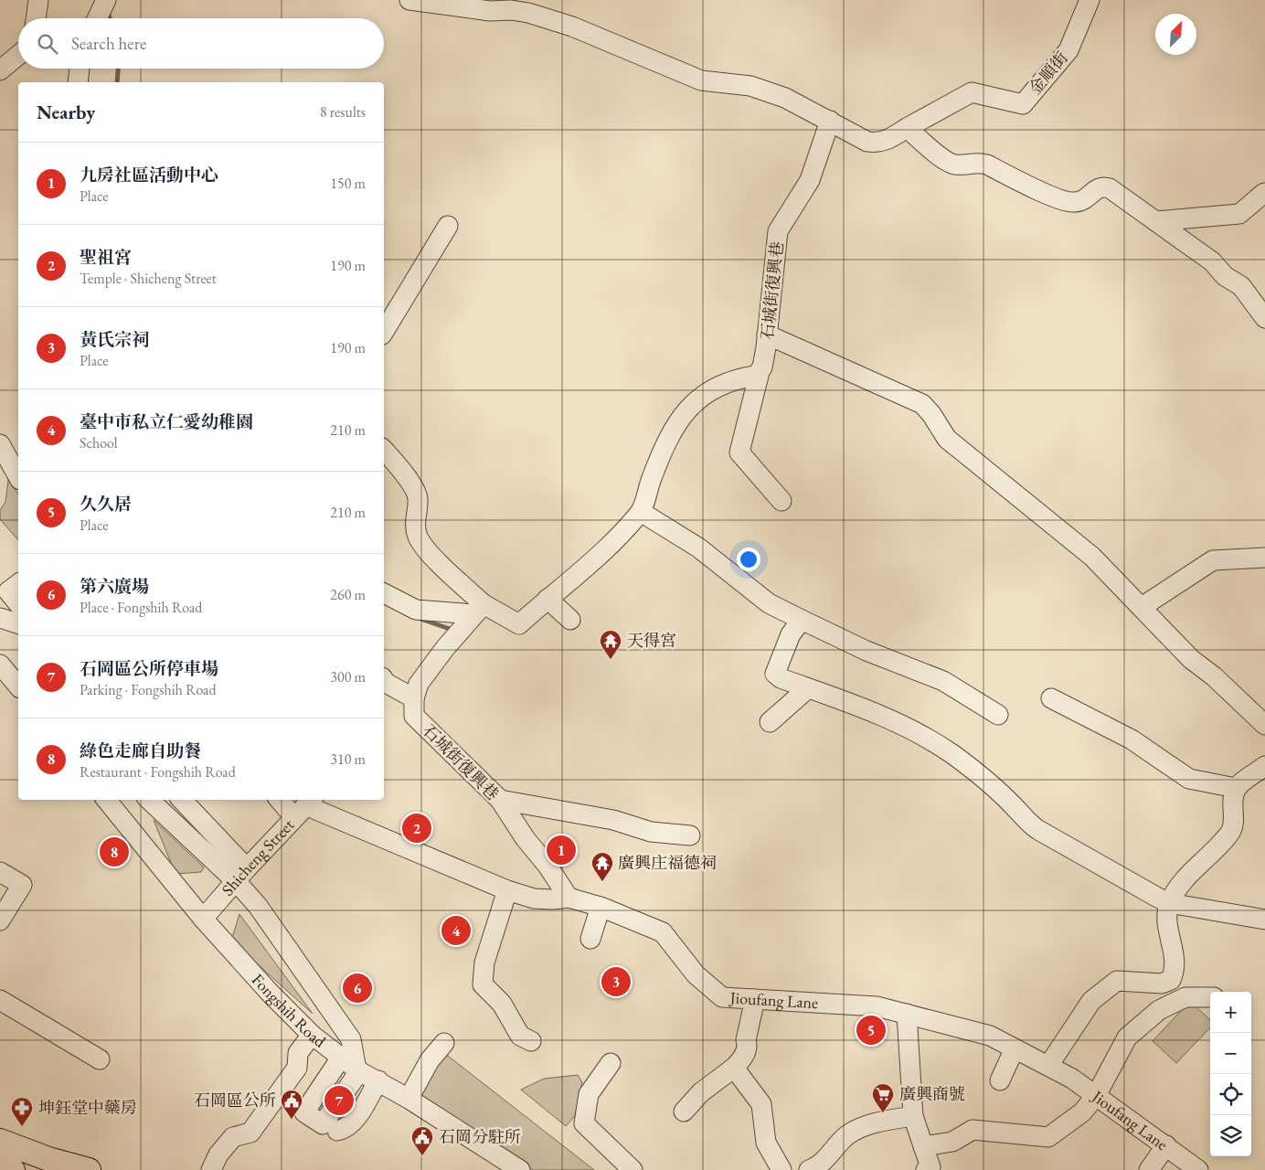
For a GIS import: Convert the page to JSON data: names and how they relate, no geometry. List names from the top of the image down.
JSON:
{
  "streets": {
    "street": [
      "金順街",
      "石城街復興巷",
      "Shicheng Street",
      "Jioufang Lane",
      "Fongshih Road"
    ]
  },
  "crossings": [
    ["石城街復興巷", "Jioufang Lane"],
    ["Shicheng Street", "Jioufang Lane"],
    ["Shicheng Street", "Fongshih Road"]
  ],
  "places": {
    "temple": ["天得宮", "廣興庄福德祠"],
    "supermarket": ["廣興商號"],
    "public building": ["石岡區公所", "石岡分駐所"],
    "pharmacy": ["坤鈺堂中藥房"]
  },
  "north": "top right",
  "page": {
    "search": "Search here",
    "heading": ["Nearby", "8 results"],
    "list": [
      {
        "mark": "1",
        "name": "九房社區活動中心",
        "note": "Place",
        "value": "150 m"
      },
      {
        "mark": "2",
        "name": "聖祖宮",
        "note": "Temple · Shicheng Street",
        "value": "190 m"
      },
      {
        "mark": "3",
        "name": "黃氏宗祠",
        "note": "Place",
        "value": "190 m"
      },
      {
        "mark": "4",
        "name": "臺中市私立仁愛幼稚園",
        "note": "School",
        "value": "210 m"
      },
      {
        "mark": "5",
        "name": "久久居",
        "note": "Place",
        "value": "210 m"
      },
      {
        "mark": "6",
        "name": "第六廣場",
        "note": "Place · Fongshih Road",
        "value": "260 m"
      },
      {
        "mark": "7",
        "name": "石岡區公所停車場",
        "note": "Parking · Fongshih Road",
        "value": "300 m"
      },
      {
        "mark": "8",
        "name": "綠色走廊自助餐",
        "note": "Restaurant · Fongshih Road",
        "value": "310 m"
      }
    ],
    "pins": [
      "2",
      "1",
      "8",
      "4",
      "3",
      "6",
      "5",
      "7"
    ],
    "map_buttons": ["+", "−"]
  }
}
